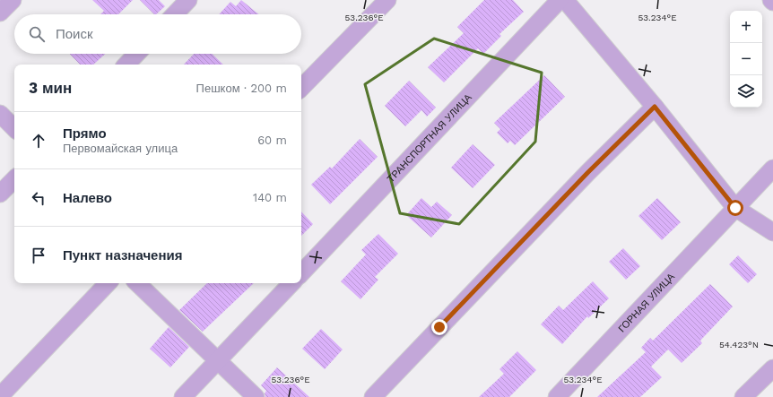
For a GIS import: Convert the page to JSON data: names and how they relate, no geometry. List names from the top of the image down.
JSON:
{
  "streets": {
    "street": ["ТРАНСПОРТНАЯ УЛИЦА", "ГОРНАЯ УЛИЦА"]
  },
  "page": {
    "map_buttons": ["+", "−"],
    "search": "Поиск",
    "heading": ["3 мин", "Пешком · 200 m"],
    "list": [
      ["Прямо", "Первомайская улица", "60 m"],
      ["Налево", "140 m"],
      "Пункт назначения"
    ]
  },
  "coordinates": ["53.236°E", "53.234°E", "54.423°N"]
}
